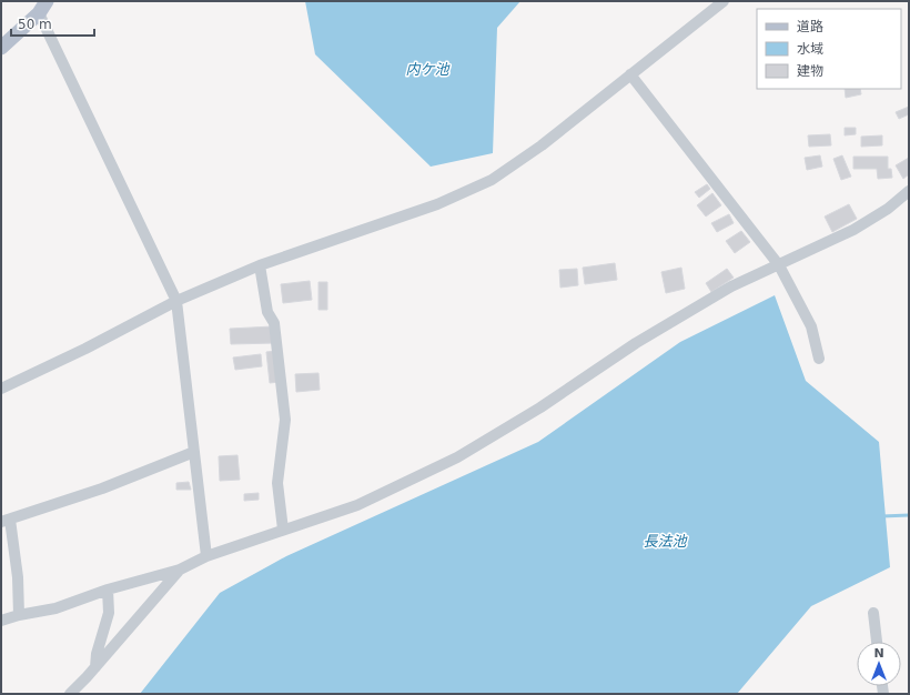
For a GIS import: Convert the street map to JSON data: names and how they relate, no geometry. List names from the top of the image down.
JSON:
{
  "water": ["内ケ池", "長法池"],
  "legend": ["道路", "水域", "建物"],
  "scale_bar": "50 m",
  "north": "top"
}
